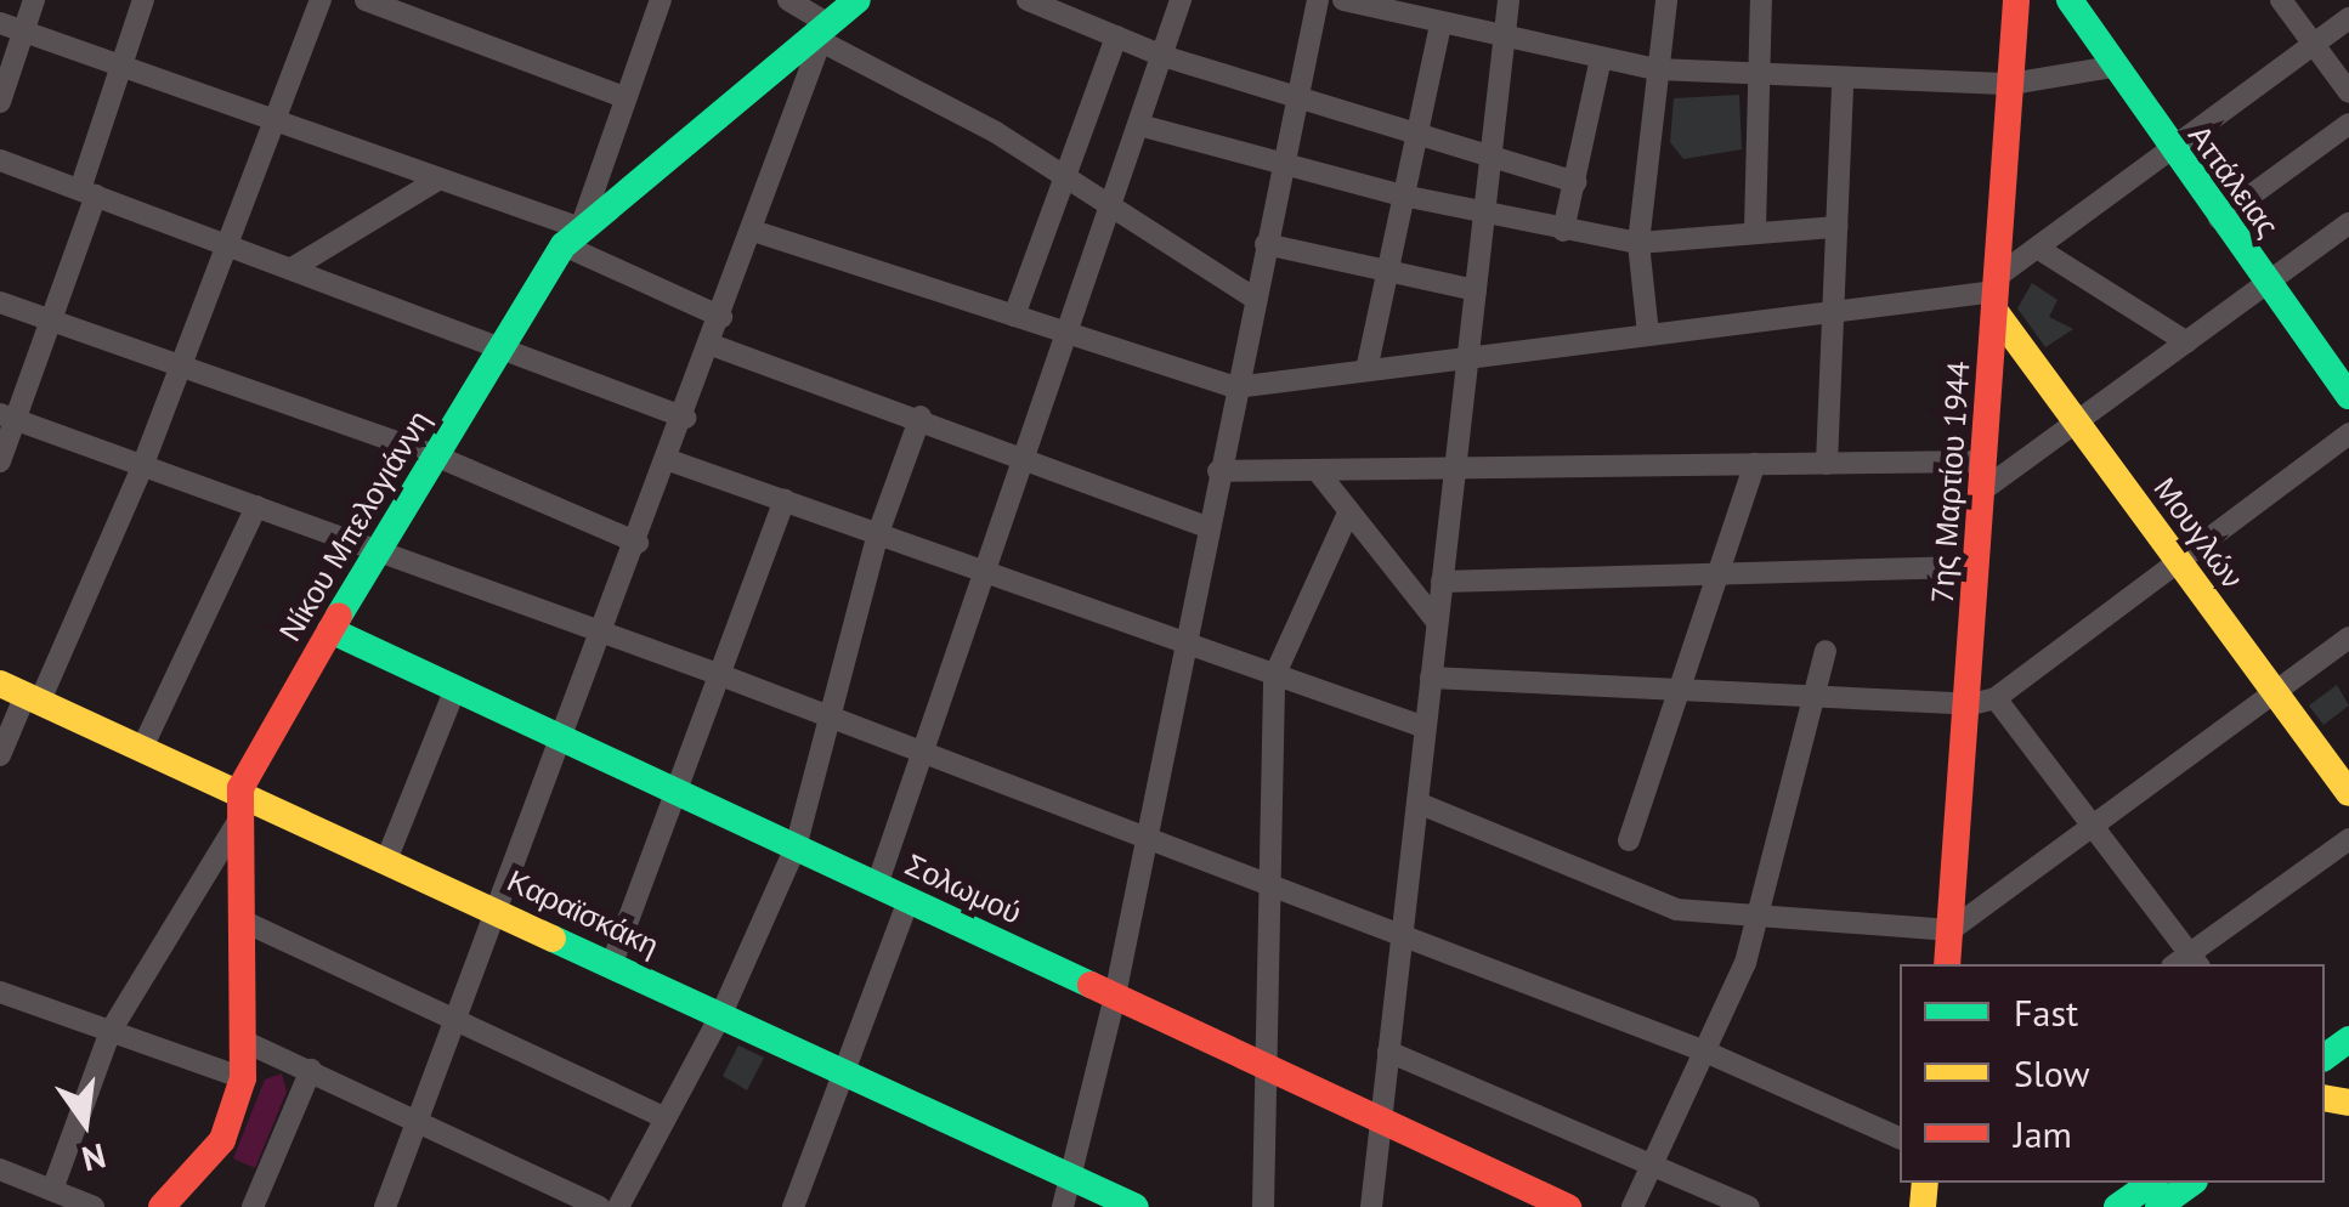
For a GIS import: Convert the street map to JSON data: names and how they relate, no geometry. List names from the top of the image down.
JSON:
{
  "streets": {
    "street": [
      "Αττάλειας",
      "7ης Μαρτίου 1944",
      "Νίκου Μπελογιάννη",
      "Μουγλών",
      "Σολωμού",
      "Καραϊσκάκη"
    ]
  },
  "crossings": [
    ["7ης Μαρτίου 1944", "Μουγλών"],
    ["Νίκου Μπελογιάννη", "Σολωμού"],
    ["Νίκου Μπελογιάννη", "Καραϊσκάκη"]
  ],
  "legend": ["Fast", "Slow", "Jam"],
  "north": "bottom"
}
